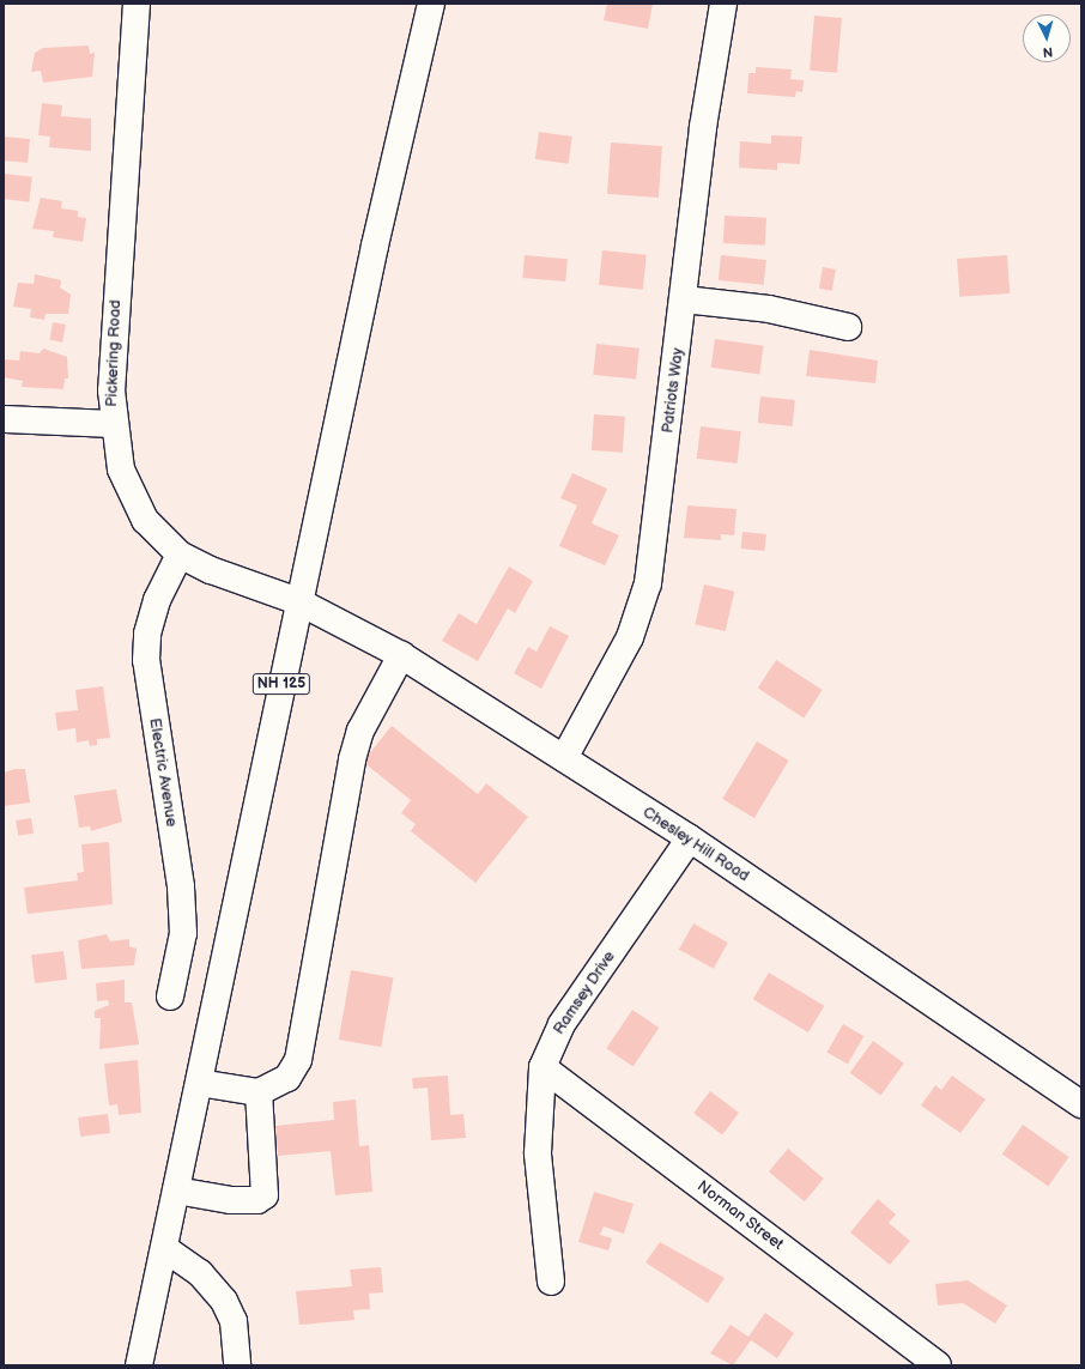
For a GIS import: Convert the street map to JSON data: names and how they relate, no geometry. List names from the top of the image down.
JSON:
{
  "streets": {
    "main road": [
      "Pickering Road",
      "Patriots Way",
      "NH 125",
      "Electric Avenue",
      "Chesley Hill Road",
      "Ramsey Drive",
      "Norman Street"
    ]
  },
  "crossings": [
    ["Pickering Road", "NH 125"],
    ["Pickering Road", "Electric Avenue"],
    ["Pickering Road", "Chesley Hill Road"],
    ["Patriots Way", "Chesley Hill Road"],
    ["NH 125", "Chesley Hill Road"],
    ["Chesley Hill Road", "Ramsey Drive"],
    ["Ramsey Drive", "Norman Street"]
  ],
  "north": "bottom"
}
